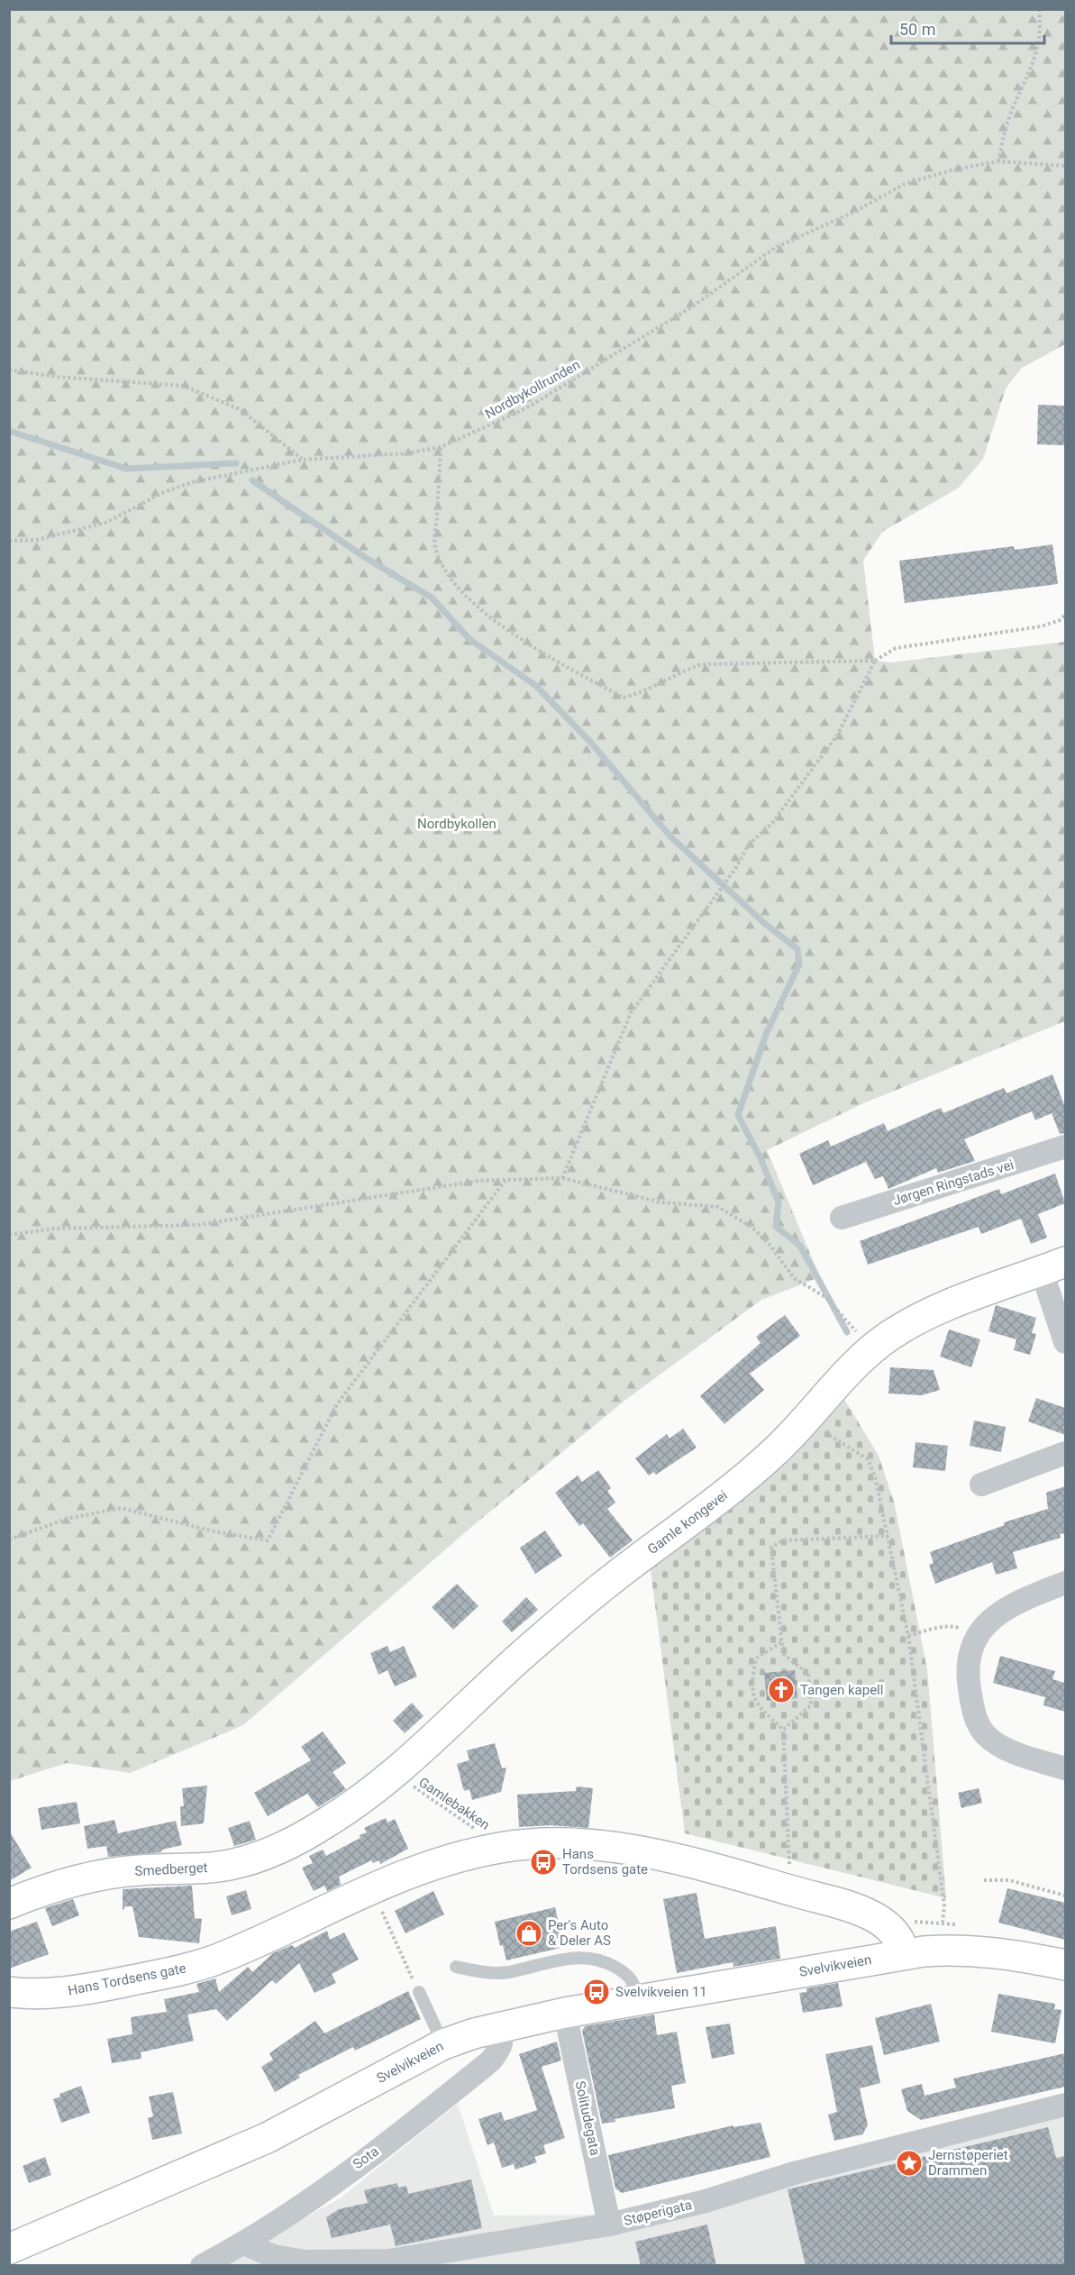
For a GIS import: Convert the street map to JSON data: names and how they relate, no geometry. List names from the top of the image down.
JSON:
{
  "streets": {
    "main road": [
      "Gamle kongevei",
      "Smedberget",
      "Svelvikveien",
      "Hans Tordsens gate"
    ],
    "street": [
      "Jørgen Ringstads vei",
      "Solitudegata",
      "Sota",
      "Støperigata"
    ],
    "path": ["Nordbykollrunden", "Gamlebakken"]
  },
  "crossings": [
    ["Gamle kongevei", "Smedberget"],
    ["Gamlebakken", "Hans Tordsens gate"],
    ["Svelvikveien", "Hans Tordsens gate"],
    ["Svelvikveien", "Solitudegata"],
    ["Svelvikveien", "Sota"],
    ["Solitudegata", "Støperigata"],
    ["Sota", "Støperigata"]
  ],
  "parks": ["Nordbykollen"],
  "places": {
    "church": ["Tangen kapell"],
    "bus stop": ["Hans Tordsens gate", "Svelvikveien 11"],
    "shop": ["Per's Auto & Deler AS"],
    "place": ["Jernstøperiet Drammen"]
  },
  "scale_bar": "50 m"
}
